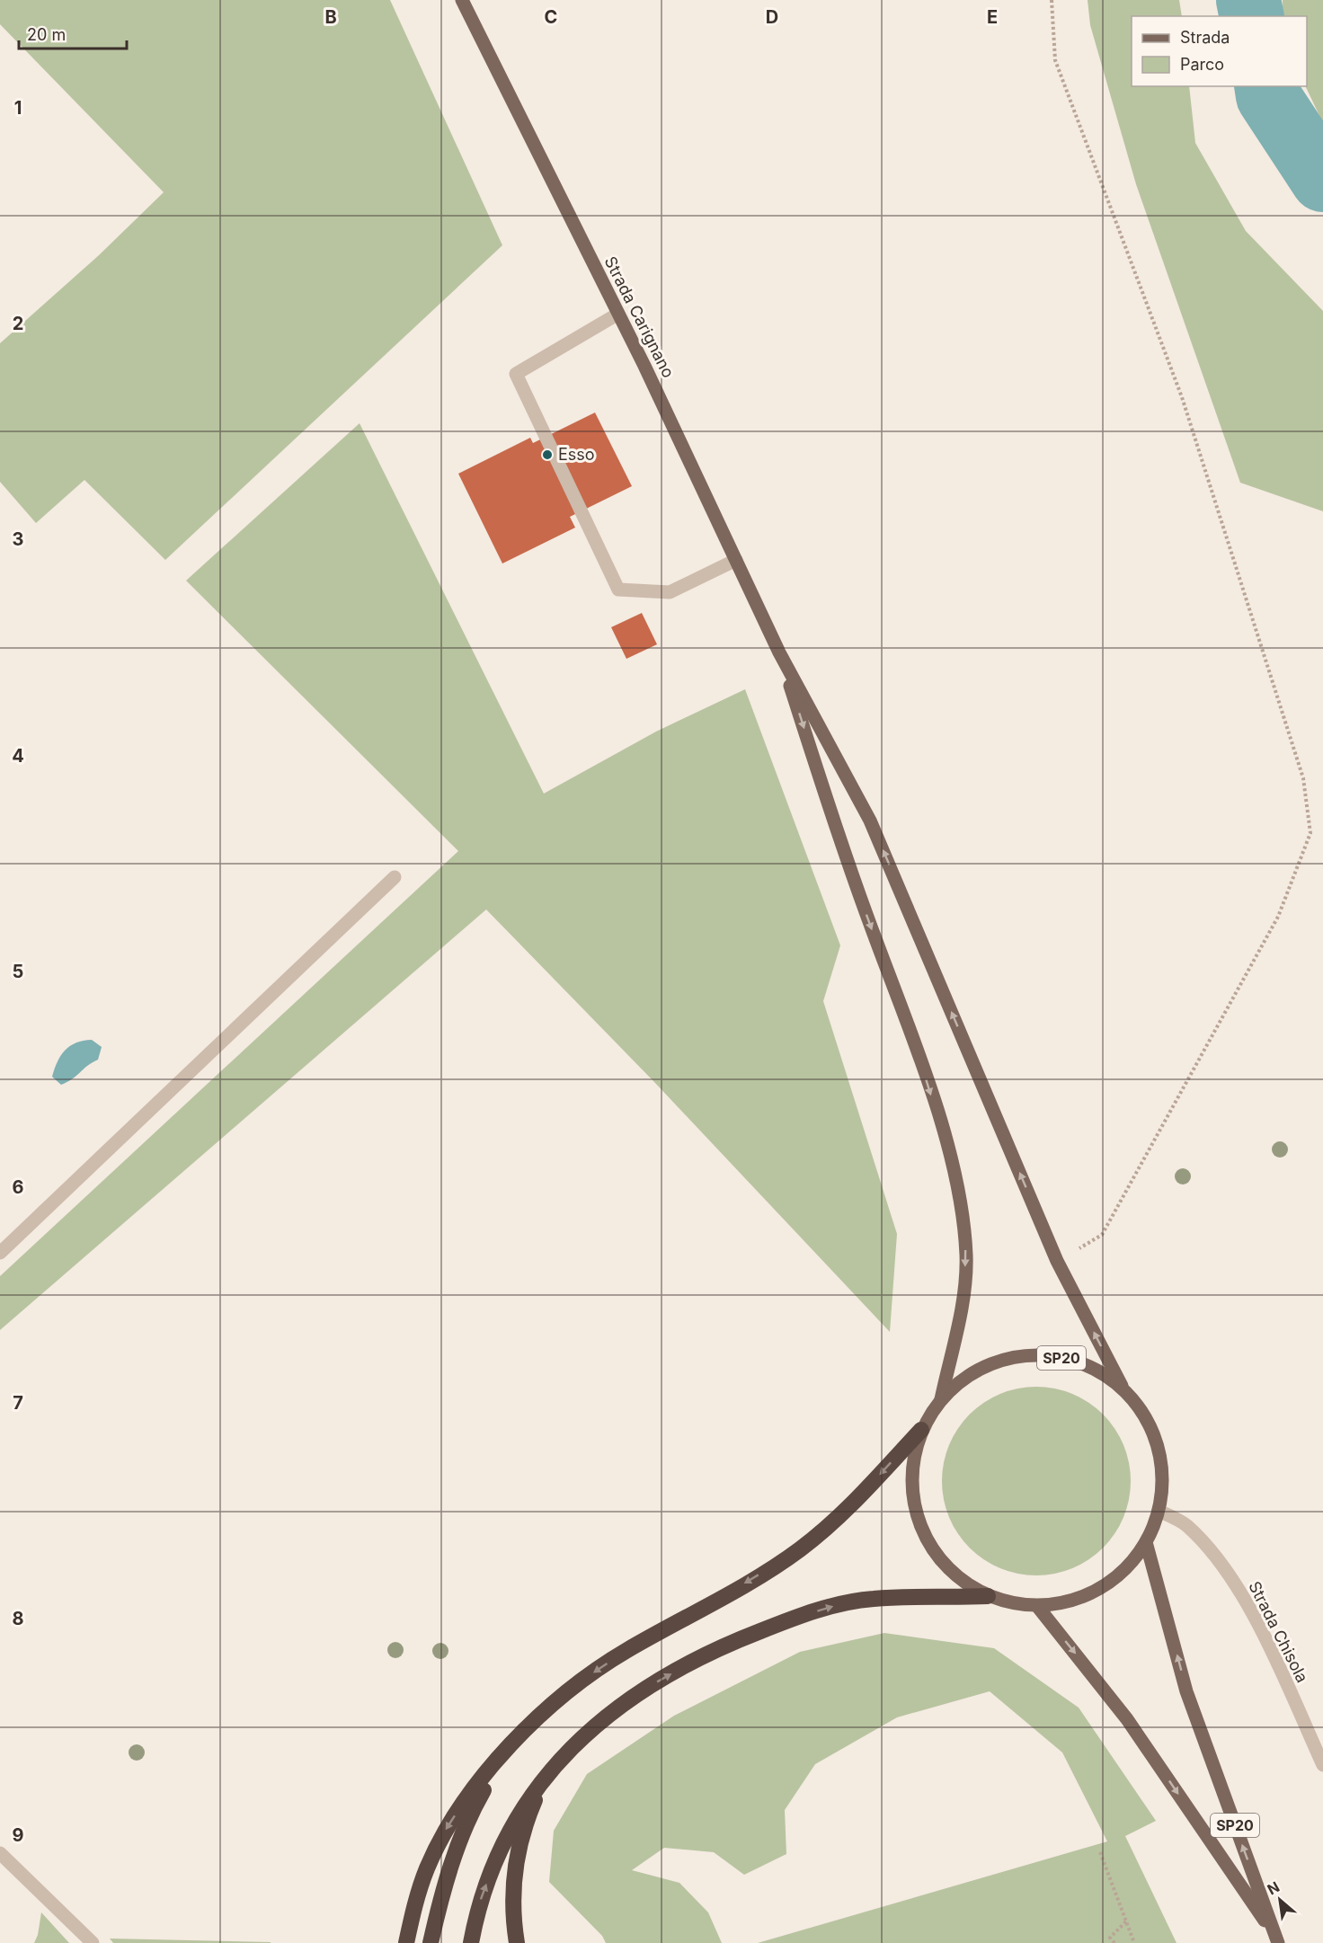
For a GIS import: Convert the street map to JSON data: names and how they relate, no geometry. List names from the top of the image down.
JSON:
{
  "streets": {
    "main road": ["Strada Carignano", "SP20"],
    "street": ["Strada Chisola"]
  },
  "crossings": [
    ["Strada Carignano", "SP20"],
    ["SP20", "Strada Chisola"]
  ],
  "places": ["Esso"],
  "legend": ["Strada", "Parco"],
  "scale_bar": "20 m",
  "north": "top left",
  "grid": {
    "columns": [
      "B",
      "C",
      "D",
      "E"
    ],
    "rows": [
      "1",
      "2",
      "3",
      "4",
      "5",
      "6",
      "7",
      "8",
      "9"
    ]
  }
}
